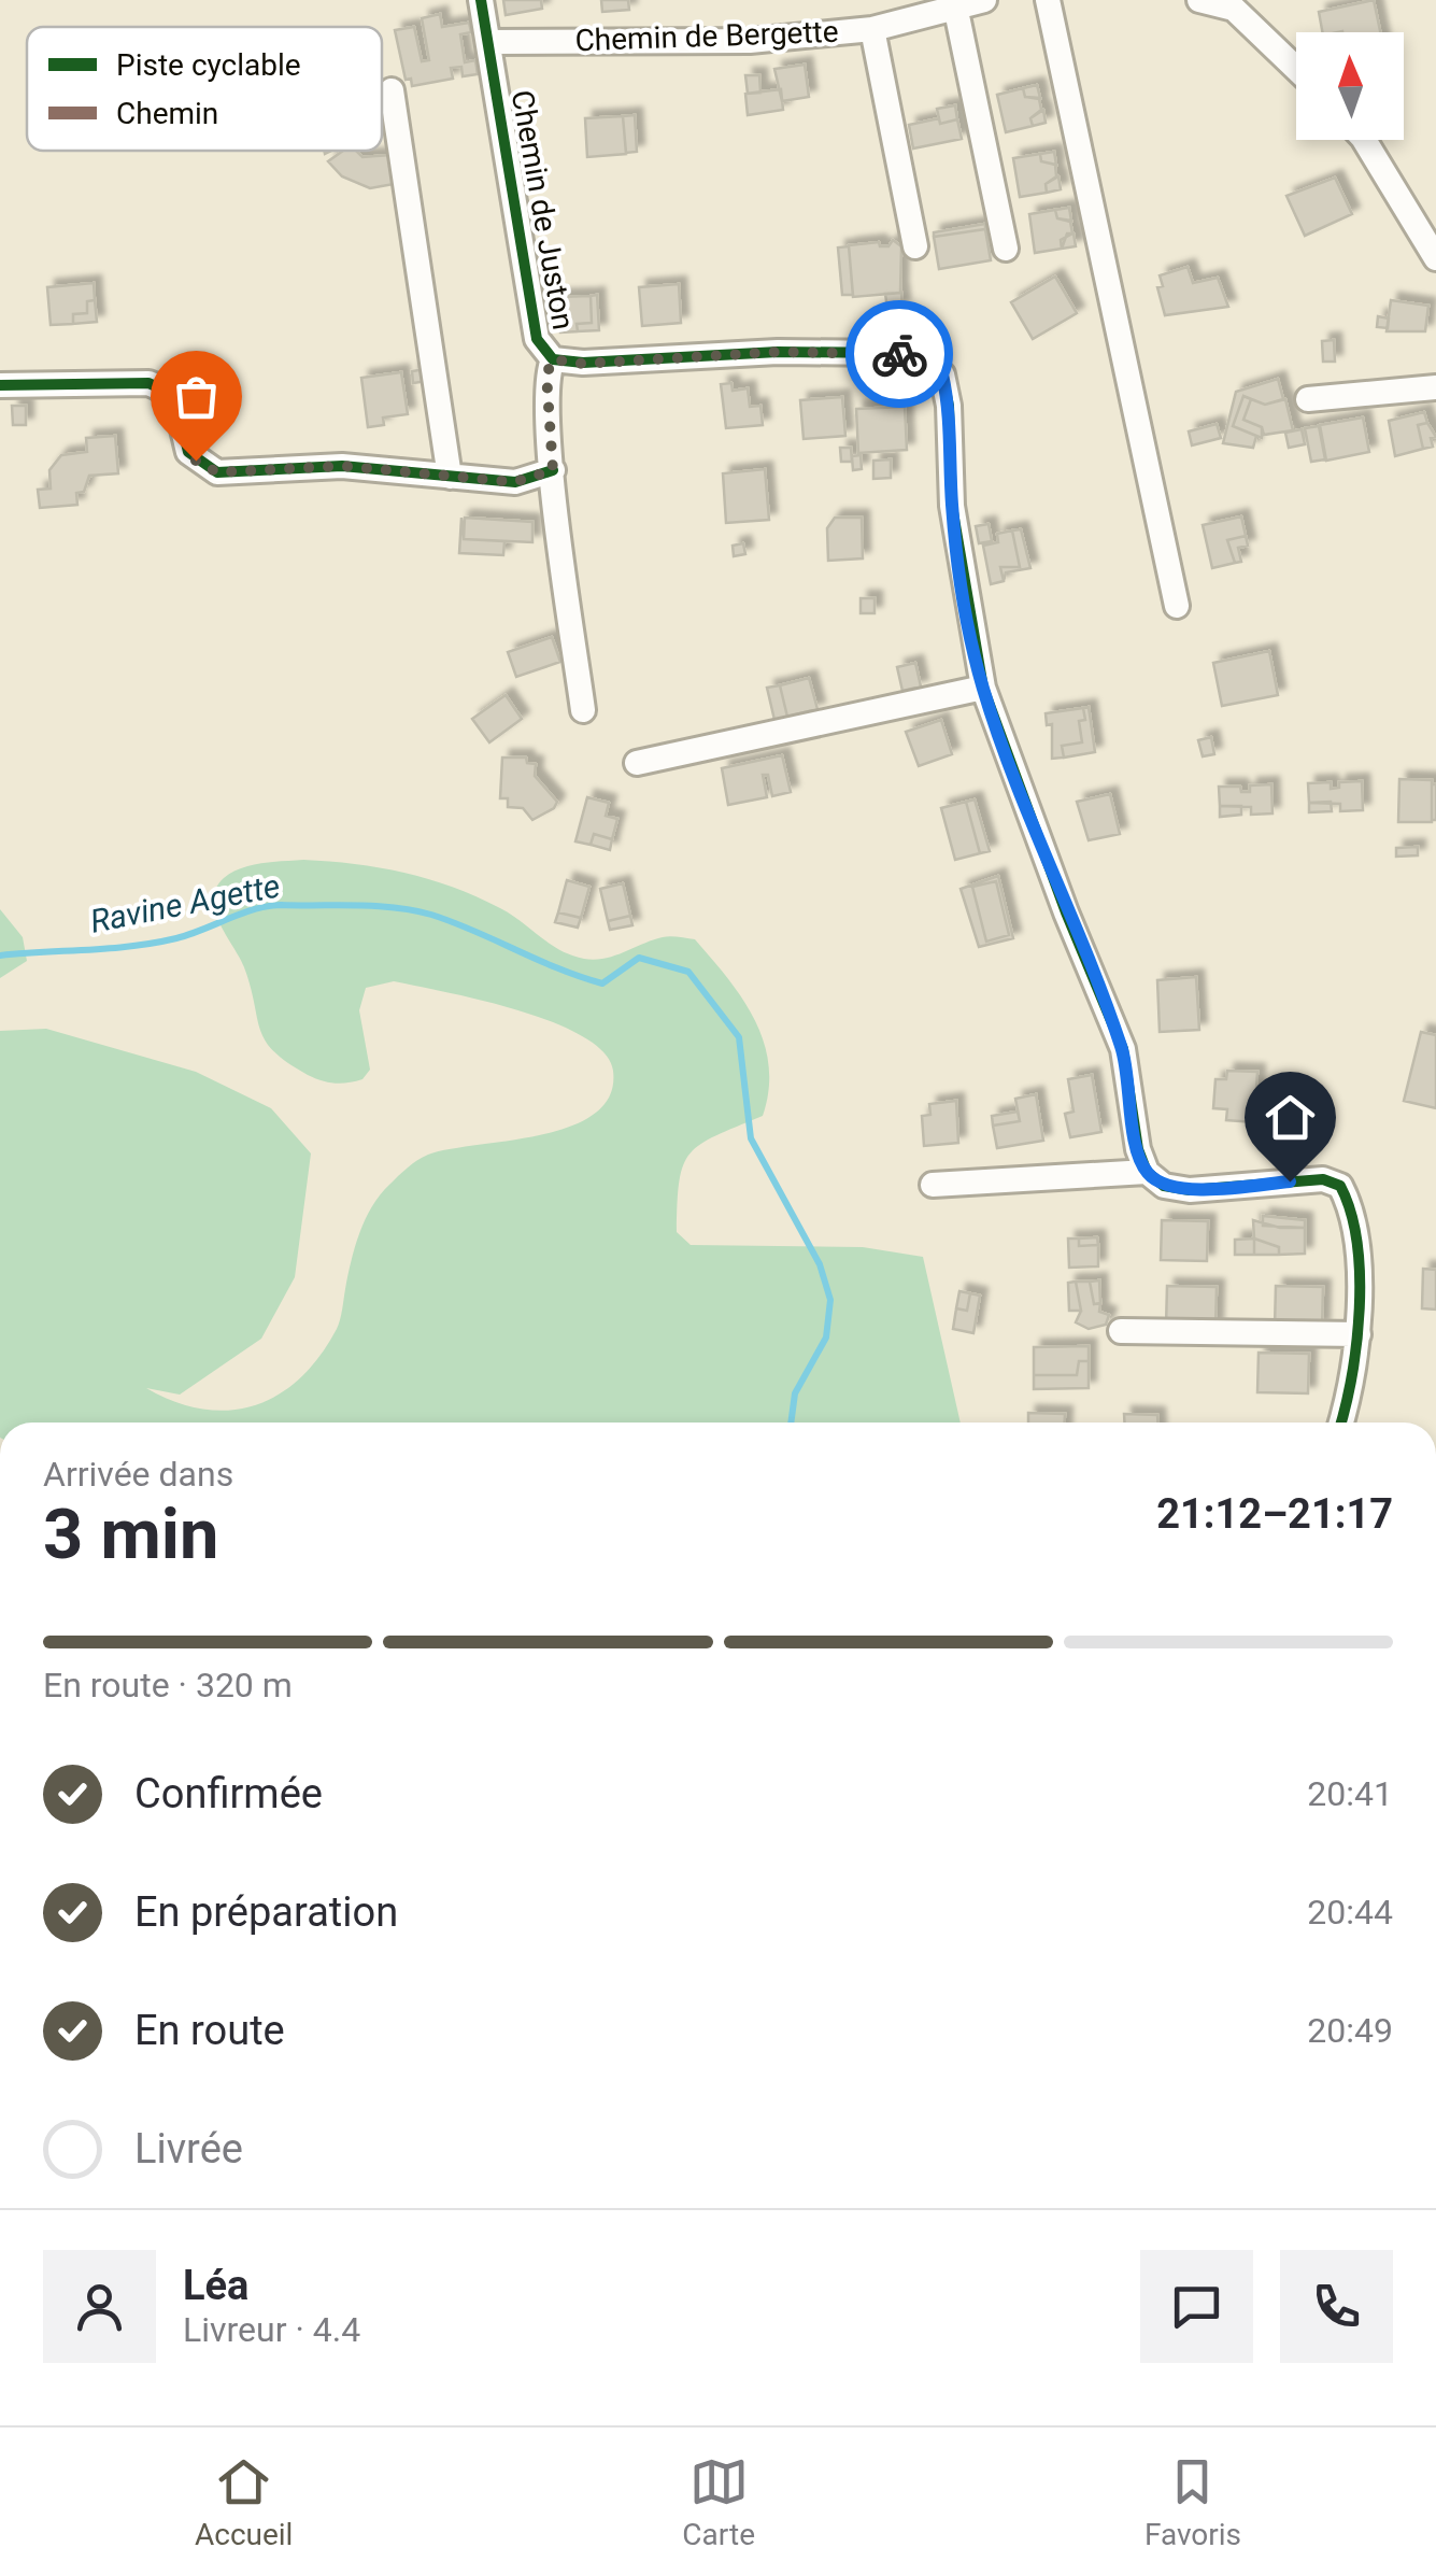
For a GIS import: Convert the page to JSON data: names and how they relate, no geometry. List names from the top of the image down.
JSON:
{
  "streets": {
    "street": ["Chemin de Bergette", "Chemin de Juston"]
  },
  "crossings": [
    ["Chemin de Bergette", "Chemin de Juston"]
  ],
  "water": ["Ravine Agette"],
  "legend": ["Piste cyclable", "Chemin"],
  "north": "top",
  "page": {
    "heading": ["3 min", "Arrivée dans", "21:12–21:17"],
    "panel": ["Léa", "Livreur · 4.4"],
    "bar": "En route · 320 m",
    "list": [
      ["Confirmée", "20:41"],
      ["En préparation", "20:44"],
      ["En route", "20:49"],
      "Livrée"
    ],
    "tabs": ["Accueil", "Carte", "Favoris"]
  }
}
